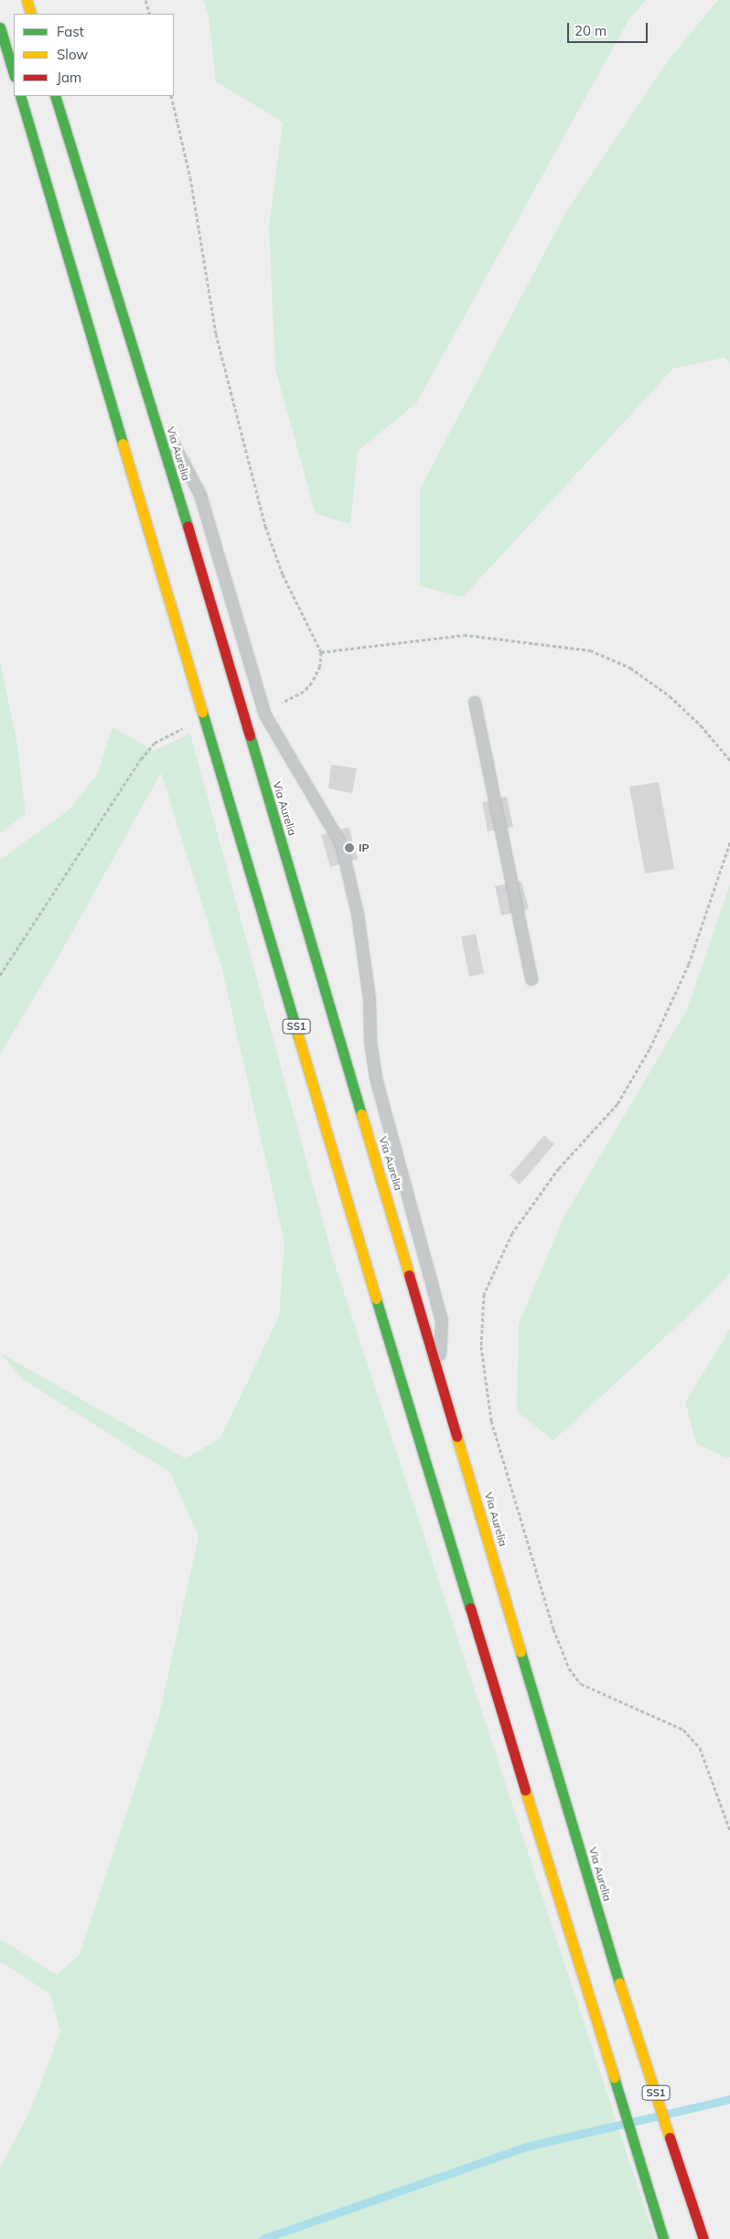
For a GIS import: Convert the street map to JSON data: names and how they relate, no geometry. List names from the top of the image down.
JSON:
{
  "streets": {
    "highway": ["Via Aurelia", "SS1"]
  },
  "places": ["IP"],
  "legend": ["Fast", "Slow", "Jam"],
  "scale_bar": "20 m"
}
